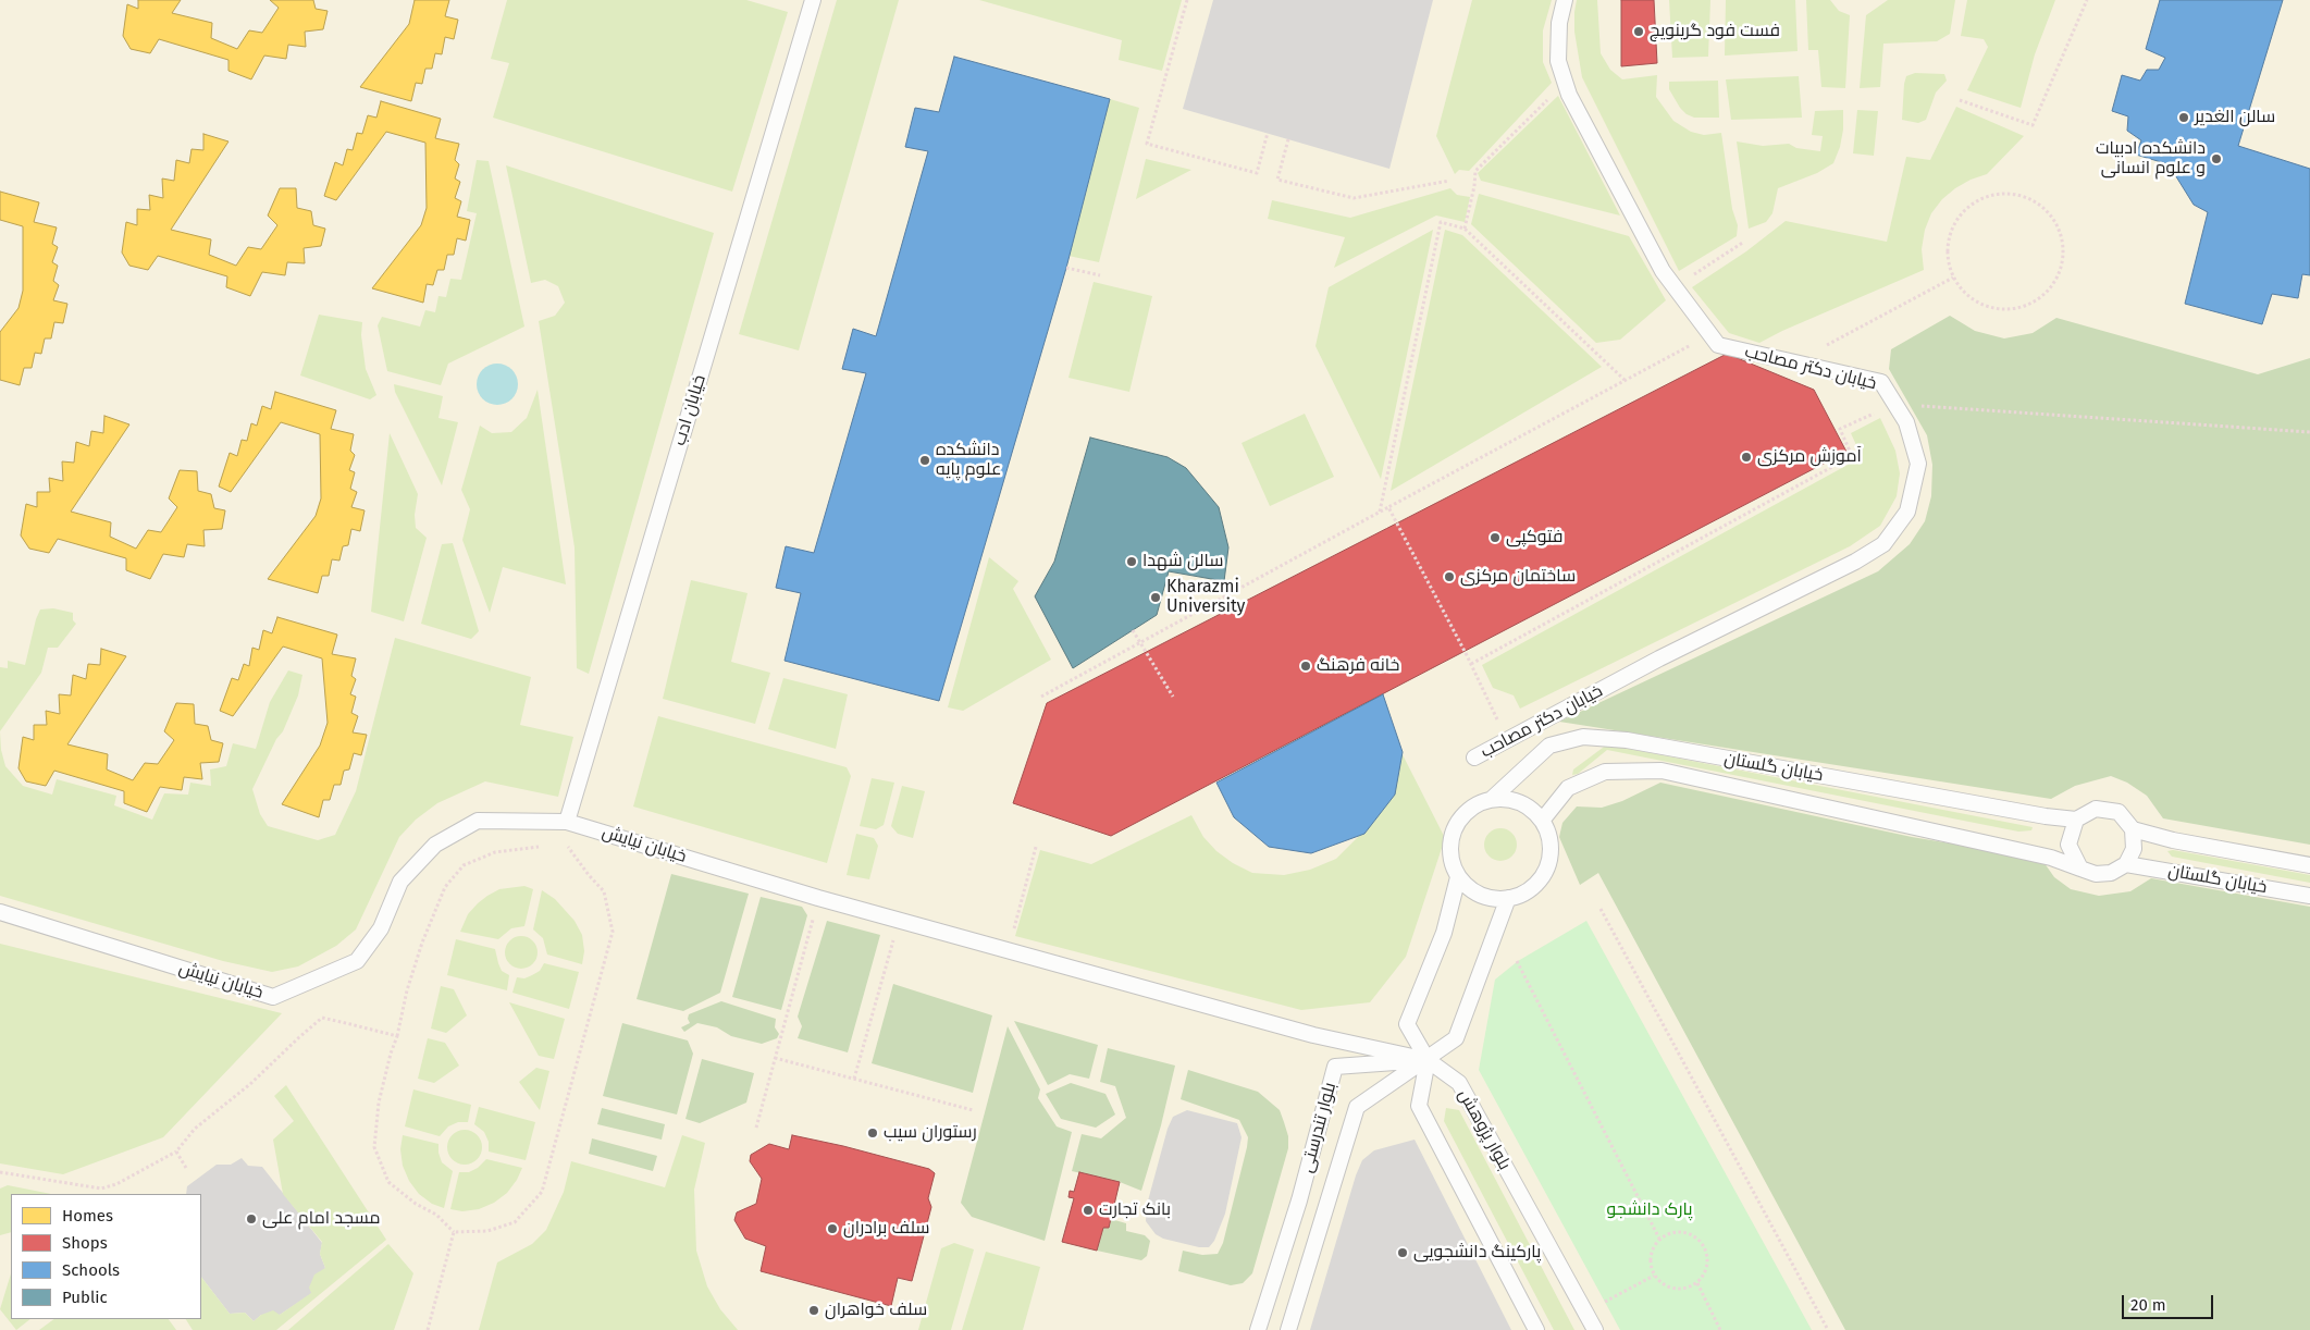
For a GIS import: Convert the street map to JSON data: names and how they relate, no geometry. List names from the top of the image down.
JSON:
{
  "streets": {
    "lane": [
      "خیابان دکتر مصاحب",
      "خیابان ادب",
      "خیابان گلستان",
      "خیابان نیایش",
      "بلوار تندرستی",
      "بلوار پژوهش"
    ]
  },
  "crossings": [
    ["خیابان ادب", "خیابان نیایش"],
    ["خیابان نیایش", "بلوار تندرستی"],
    ["خیابان نیایش", "بلوار پژوهش"],
    ["بلوار تندرستی", "بلوار پژوهش"]
  ],
  "parks": ["پارک دانشجو"],
  "places": [
    "فست فود گرینویچ",
    "سالن الغدیر",
    "دانشکده ادبیات و علوم انسانی",
    "آموزش مرکزی",
    "دانشکده علوم پایه",
    "فتوکپی",
    "سالن شهدا",
    "ساختمان مرکزی",
    "Kharazmi University",
    "خانه فرهنگ",
    "رستوران سیب",
    "بانک تجارت",
    "مسجد امام علی",
    "سلف برادران",
    "پارکینگ دانشجویی",
    "سلف خواهران"
  ],
  "legend": [
    "Homes",
    "Shops",
    "Schools",
    "Public"
  ],
  "scale_bar": "20 m"
}
